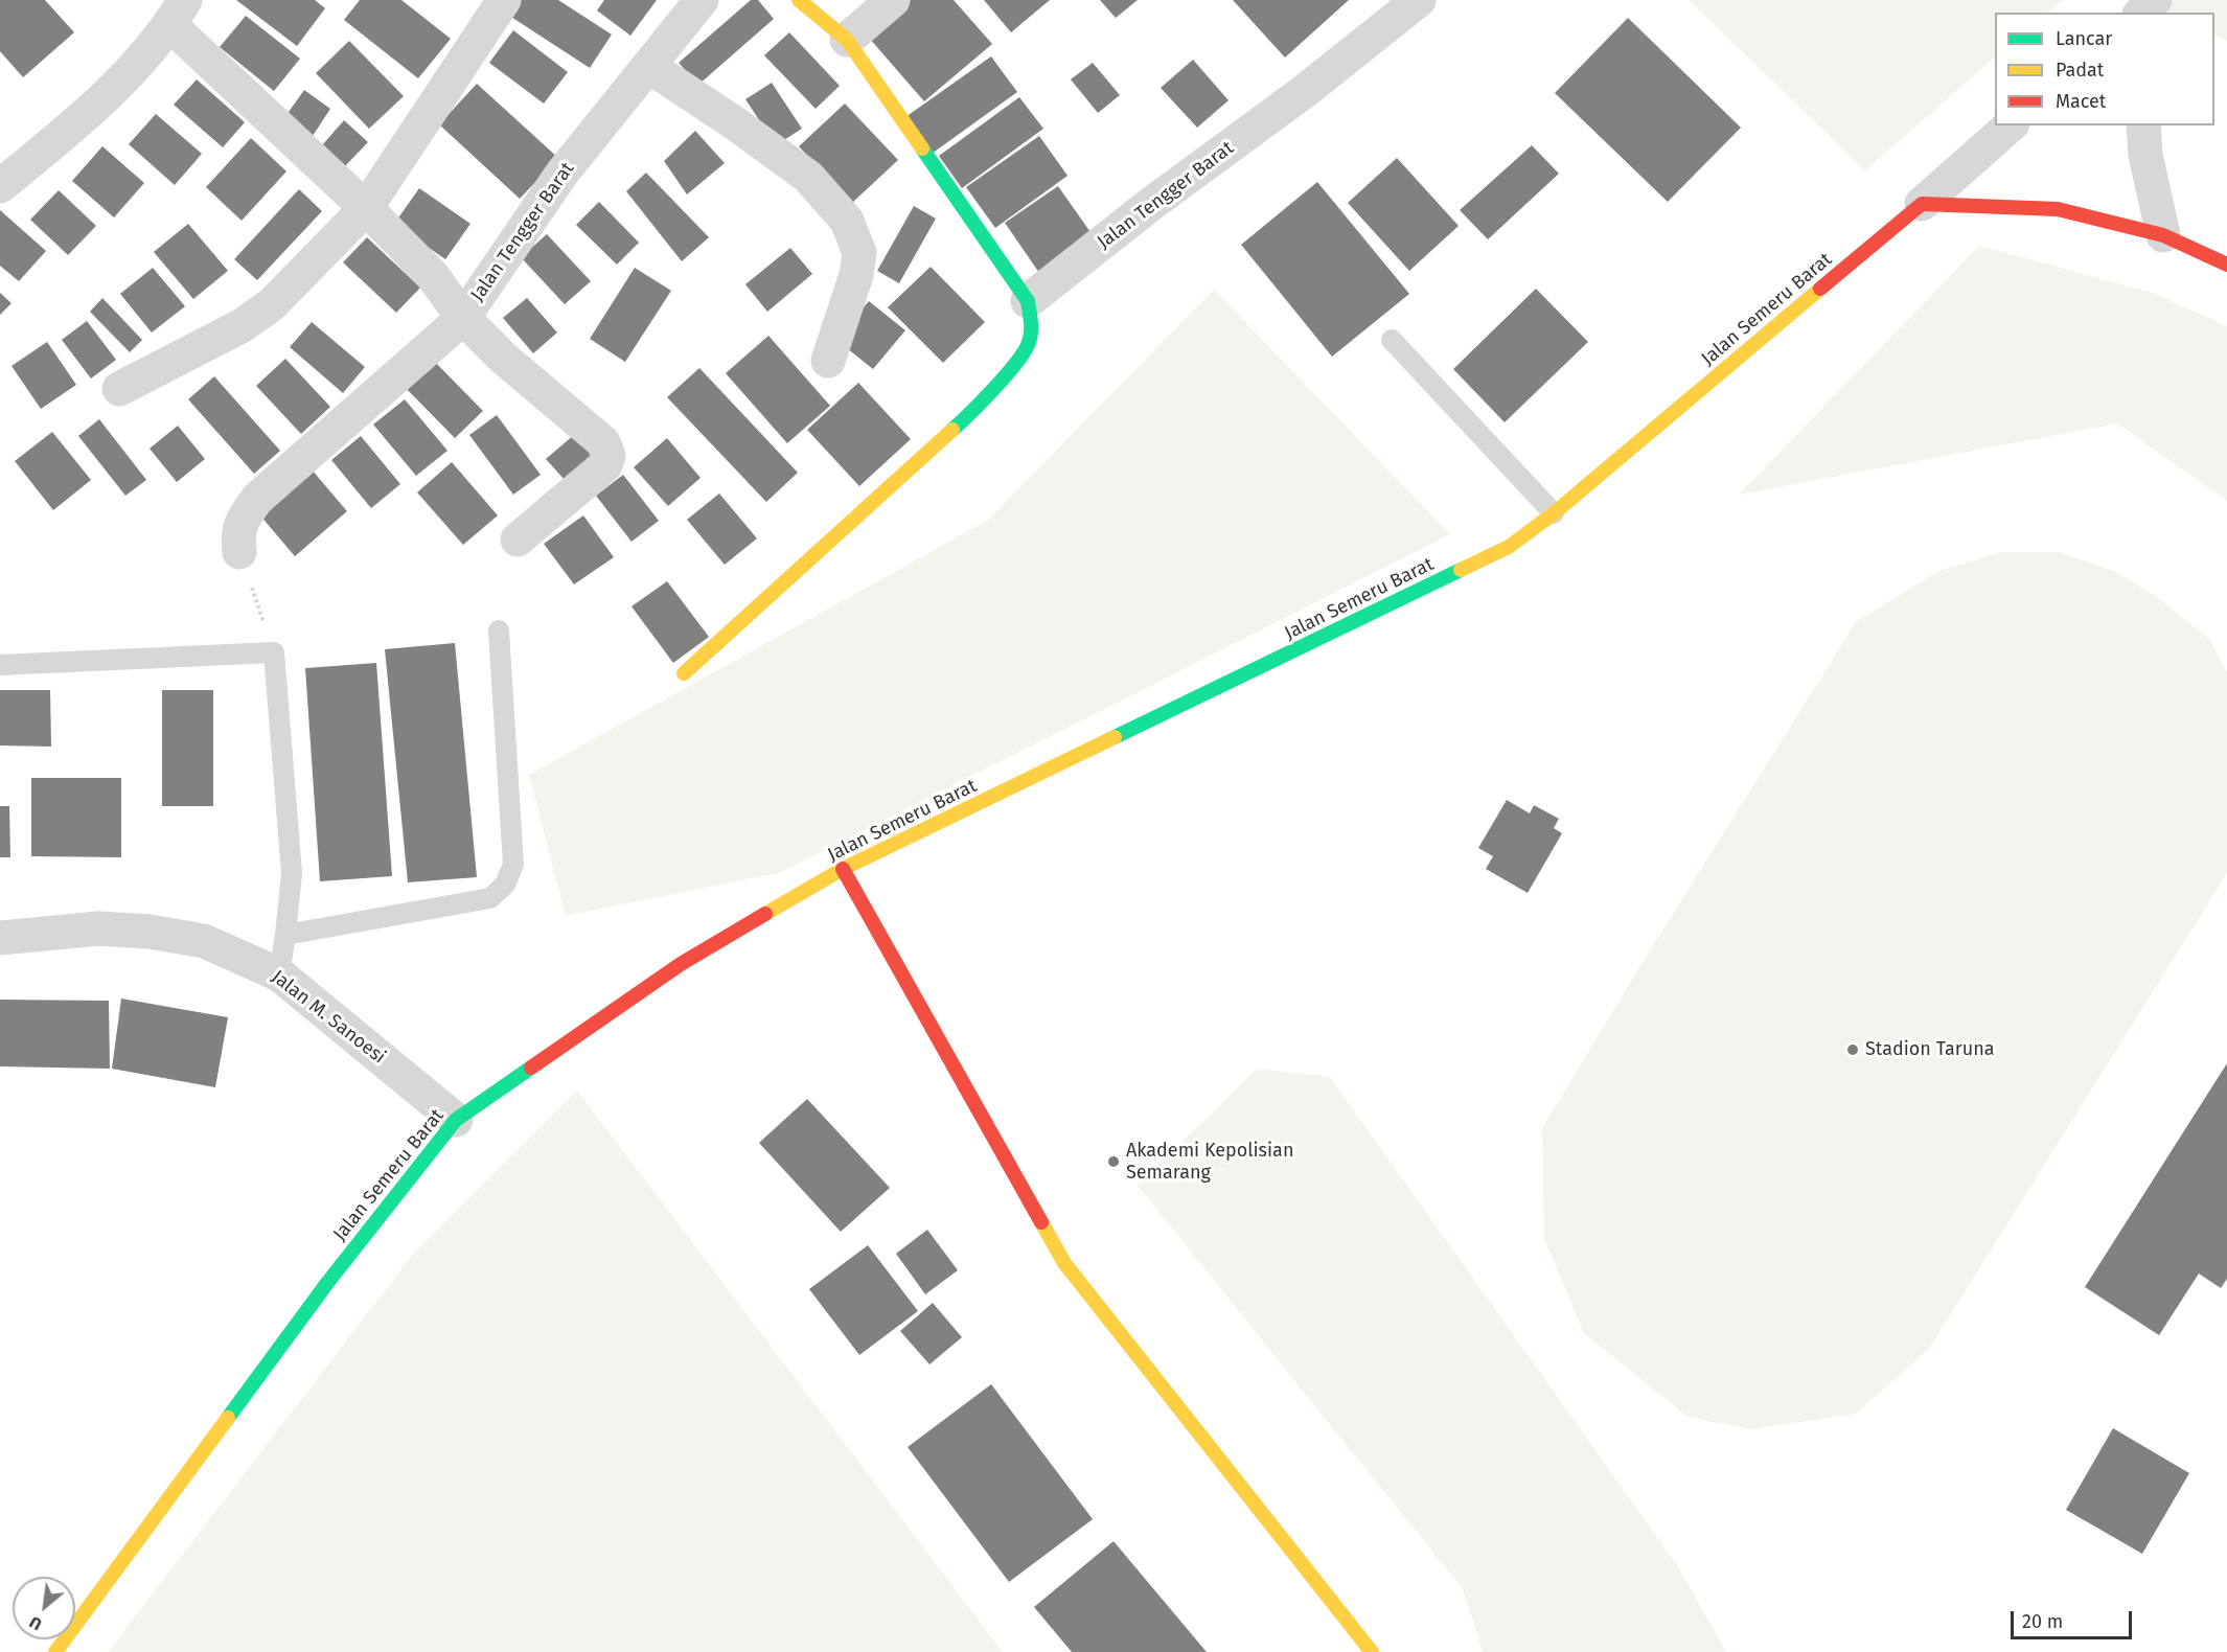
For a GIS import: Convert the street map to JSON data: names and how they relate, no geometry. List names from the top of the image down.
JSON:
{
  "streets": {
    "street": ["Jalan Tengger Barat", "Jalan Semeru Barat", "Jalan M. Sanoesi"]
  },
  "crossings": [
    ["Jalan Semeru Barat", "Jalan M. Sanoesi"]
  ],
  "places": ["Stadion Taruna", "Akademi Kepolisian Semarang"],
  "legend": ["Lancar", "Padat", "Macet"],
  "scale_bar": "20 m",
  "north": "bottom left"
}
